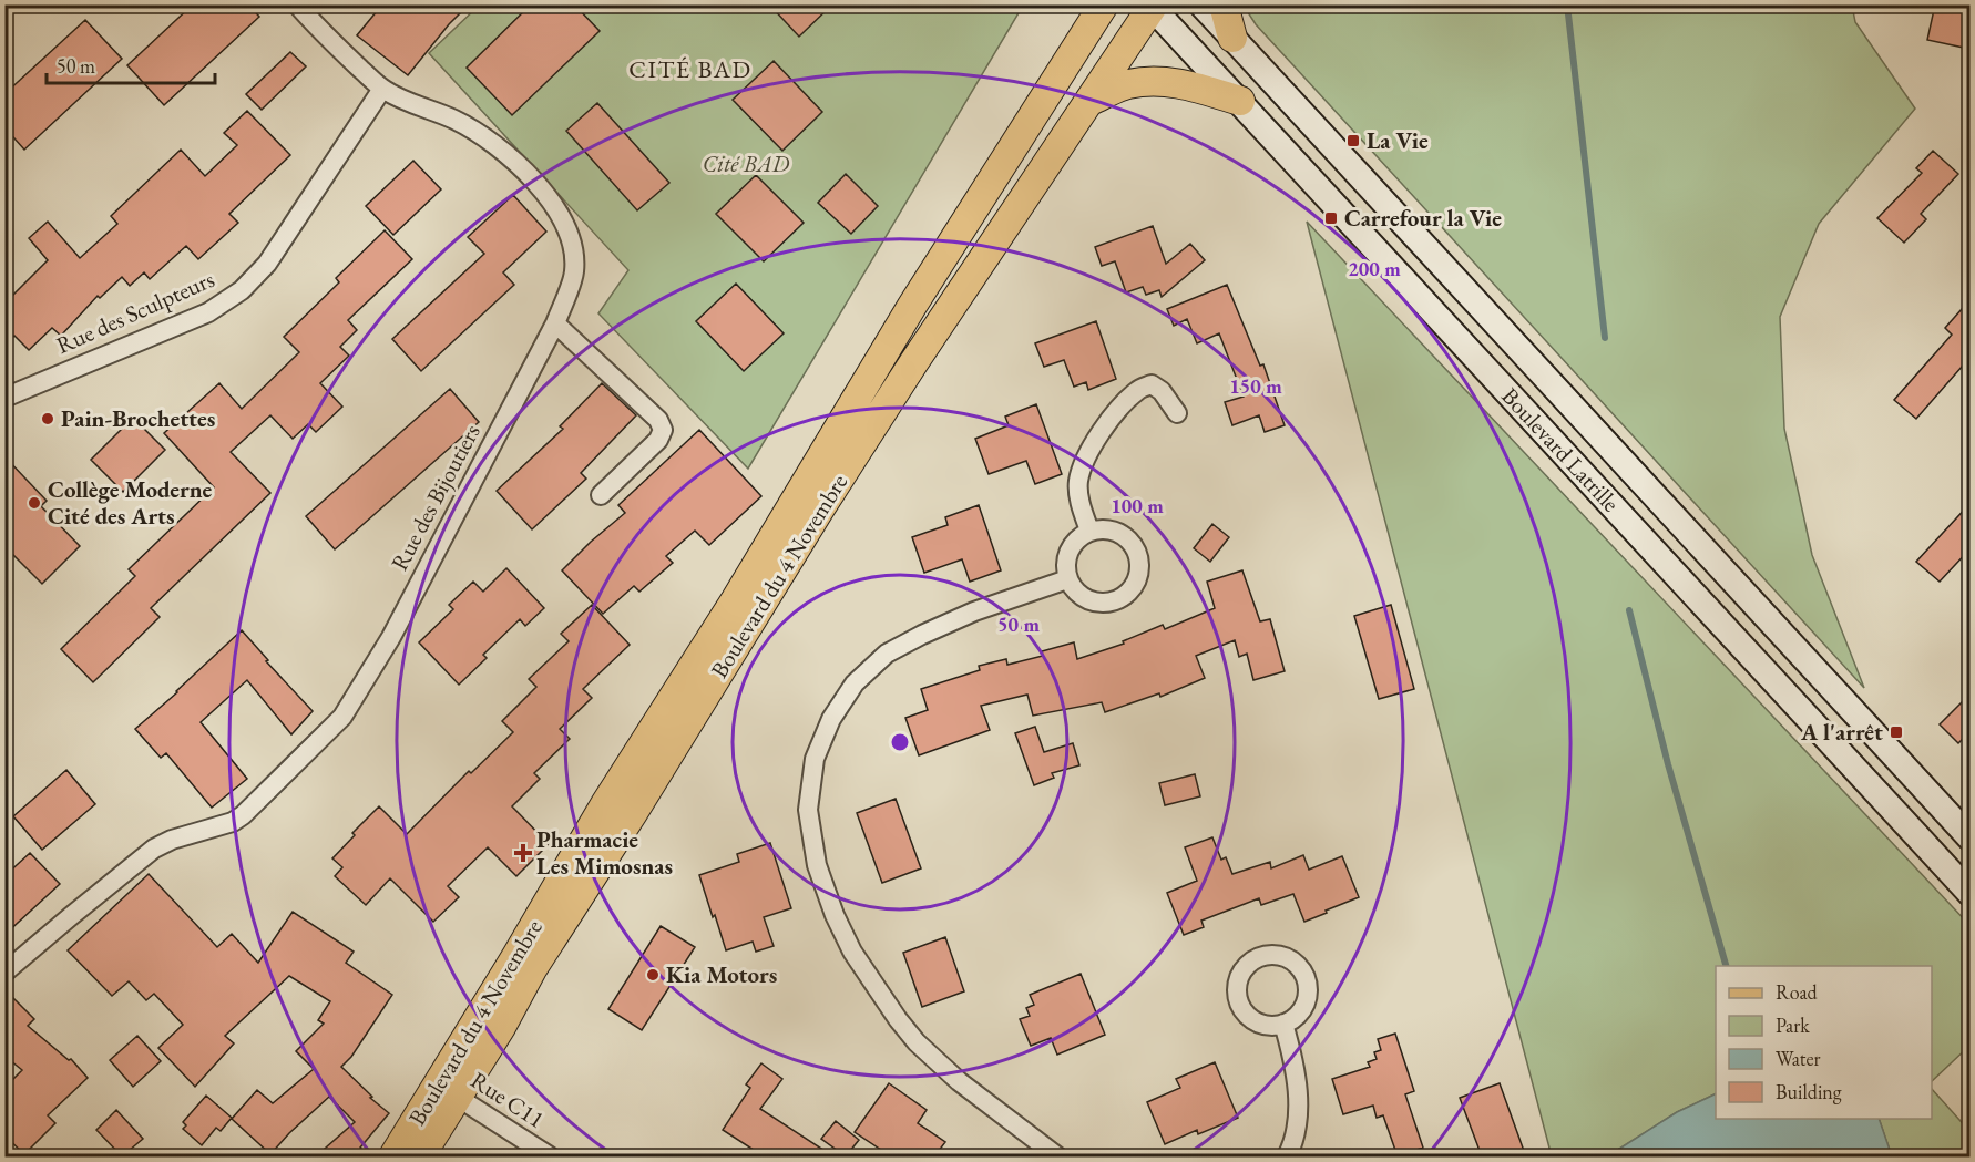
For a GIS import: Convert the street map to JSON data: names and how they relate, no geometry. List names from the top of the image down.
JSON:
{
  "streets": {
    "main road": ["Boulevard Latrille", "Boulevard du 4 Novembre"],
    "street": ["Rue des Sculpteurs", "Rue des Bijoutiers", "Rue C11"]
  },
  "crossings": [
    ["Rue des Sculpteurs", "Rue des Bijoutiers"],
    ["Boulevard Latrille", "Boulevard du 4 Novembre"],
    ["Boulevard du 4 Novembre", "Rue C11"]
  ],
  "districts": ["CITÉ BAD"],
  "parks": ["Cité BAD"],
  "places": {
    "transit": ["La Vie", "Carrefour la Vie", "A l'arrêt"],
    "other": ["Pain-Brochettes", "Collège Moderne Cité des Arts", "Kia Motors"],
    "health": ["Pharmacie Les Mimosnas"]
  },
  "legend": [
    "Road",
    "Park",
    "Water",
    "Building"
  ],
  "scale_bar": "50 m",
  "rings": [
    "200 m",
    "150 m",
    "100 m",
    "50 m"
  ]
}
